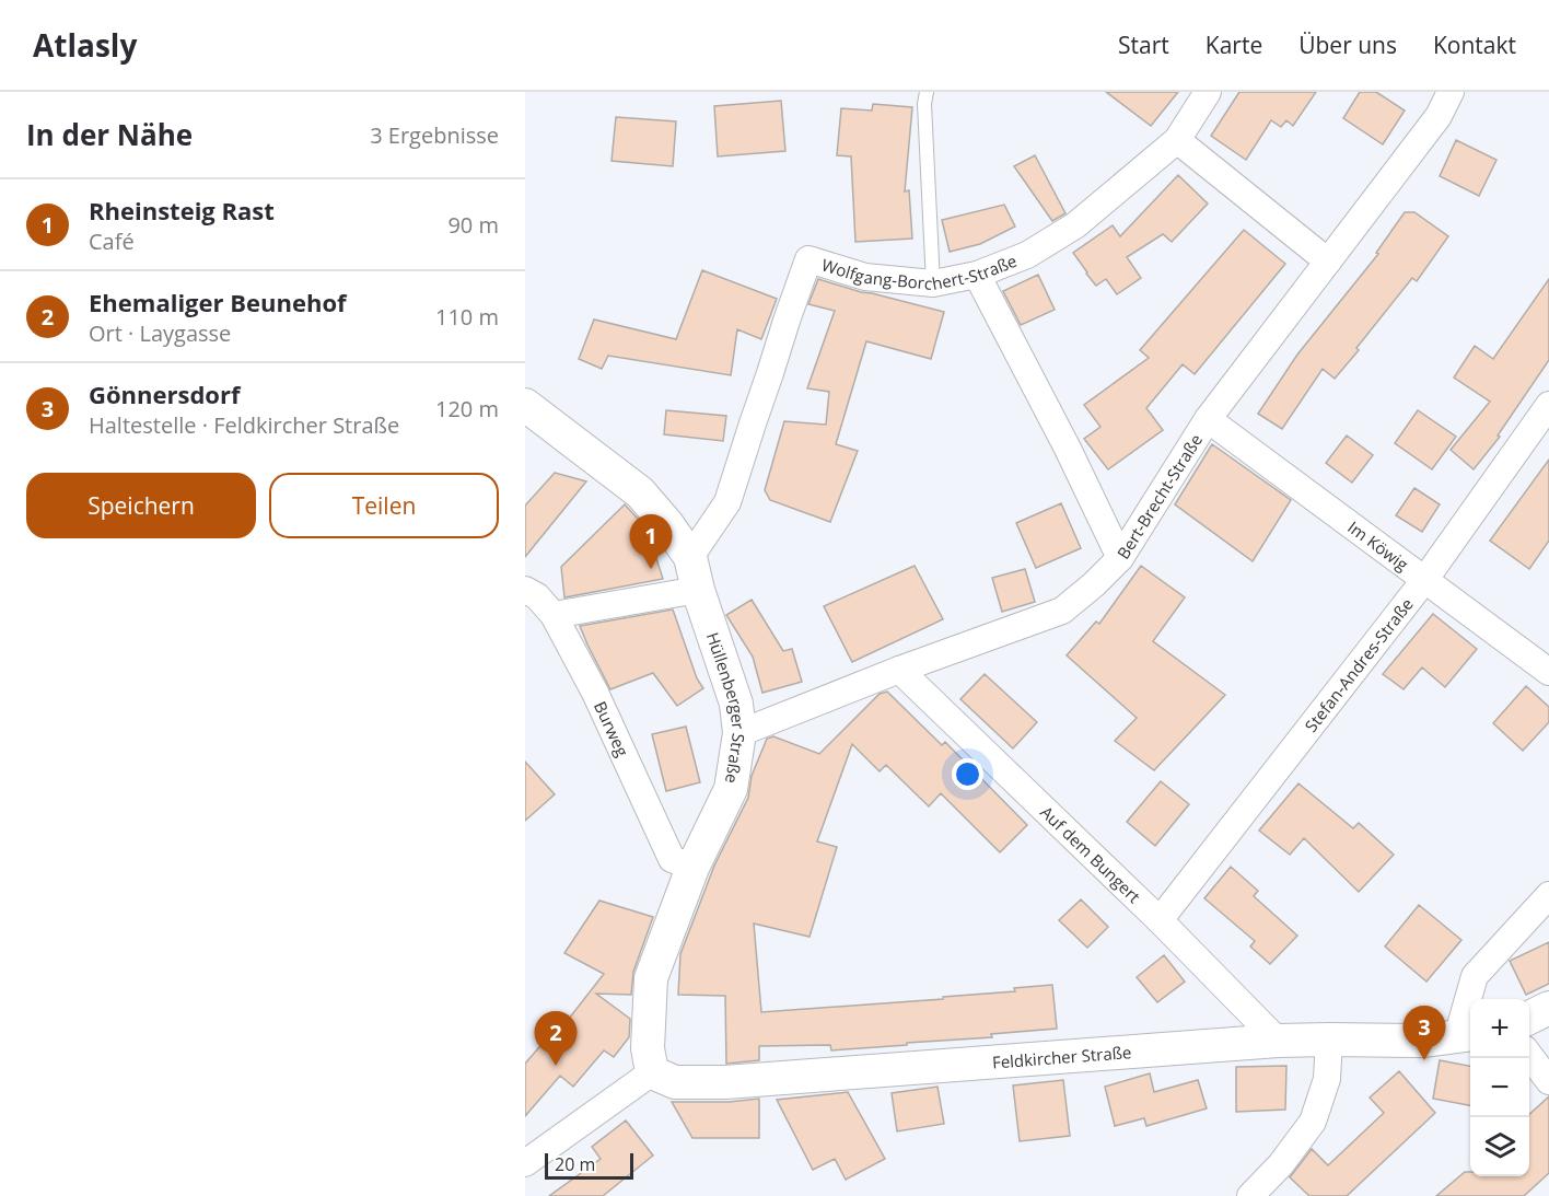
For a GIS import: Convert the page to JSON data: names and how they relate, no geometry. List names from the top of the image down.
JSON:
{
  "streets": {
    "street": [
      "Wolfgang-Borchert-Straße",
      "Bert-Brecht-Straße",
      "Im Köwig",
      "Stefan-Andres-Straße",
      "Hüllenberger Straße",
      "Burweg",
      "Auf dem Bungert",
      "Feldkircher Straße"
    ]
  },
  "crossings": [
    ["Wolfgang-Borchert-Straße", "Hüllenberger Straße"],
    ["Bert-Brecht-Straße", "Im Köwig"],
    ["Bert-Brecht-Straße", "Hüllenberger Straße"],
    ["Bert-Brecht-Straße", "Auf dem Bungert"],
    ["Im Köwig", "Stefan-Andres-Straße"],
    ["Stefan-Andres-Straße", "Auf dem Bungert"],
    ["Hüllenberger Straße", "Burweg"],
    ["Hüllenberger Straße", "Feldkircher Straße"],
    ["Auf dem Bungert", "Feldkircher Straße"]
  ],
  "scale_bar": "20 m",
  "page": {
    "header": "Atlasly",
    "nav": [
      "Start",
      "Karte",
      "Über uns",
      "Kontakt"
    ],
    "heading": ["In der Nähe", "3 Ergebnisse"],
    "list": [
      {
        "mark": "1",
        "name": "Rheinsteig Rast",
        "note": "Café",
        "value": "90 m"
      },
      {
        "mark": "2",
        "name": "Ehemaliger Beunehof",
        "note": "Ort · Laygasse",
        "value": "110 m"
      },
      {
        "mark": "3",
        "name": "Gönnersdorf",
        "note": "Haltestelle · Feldkircher Straße",
        "value": "120 m"
      }
    ],
    "buttons": ["Speichern", "Teilen"],
    "pins": ["1", "3", "2"],
    "map_buttons": ["+", "−"],
    "scale": "20 m"
  }
}
